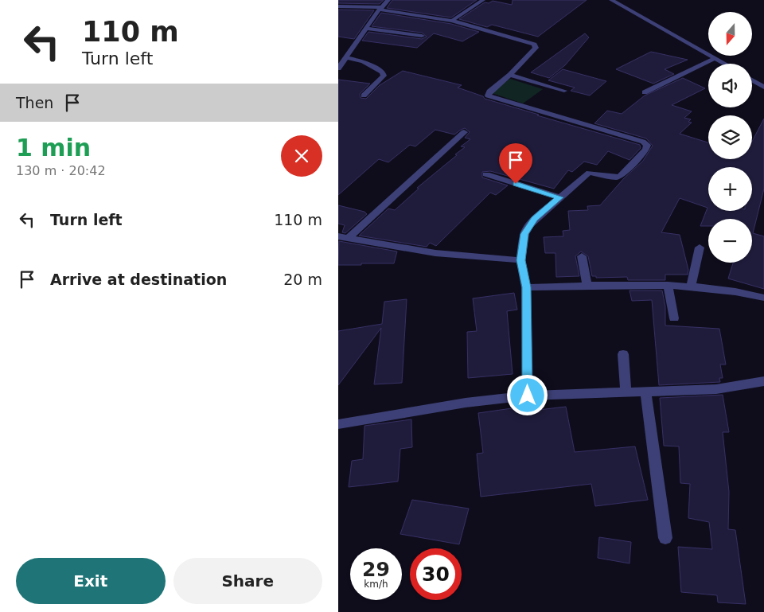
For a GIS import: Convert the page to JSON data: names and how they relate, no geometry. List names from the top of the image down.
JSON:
{
  "north": "bottom",
  "page": {
    "turn": ["110 m", "Turn left"],
    "map_buttons": ["+", "−"],
    "then": "Then",
    "heading": ["1 min", "130 m · 20:42"],
    "list": [
      {
        "name": "Turn left",
        "value": "110 m"
      },
      {
        "name": "Arrive at destination",
        "value": "20 m"
      }
    ],
    "speed": "29 km/h",
    "limit": "30",
    "buttons": ["Exit", "Share"]
  }
}
